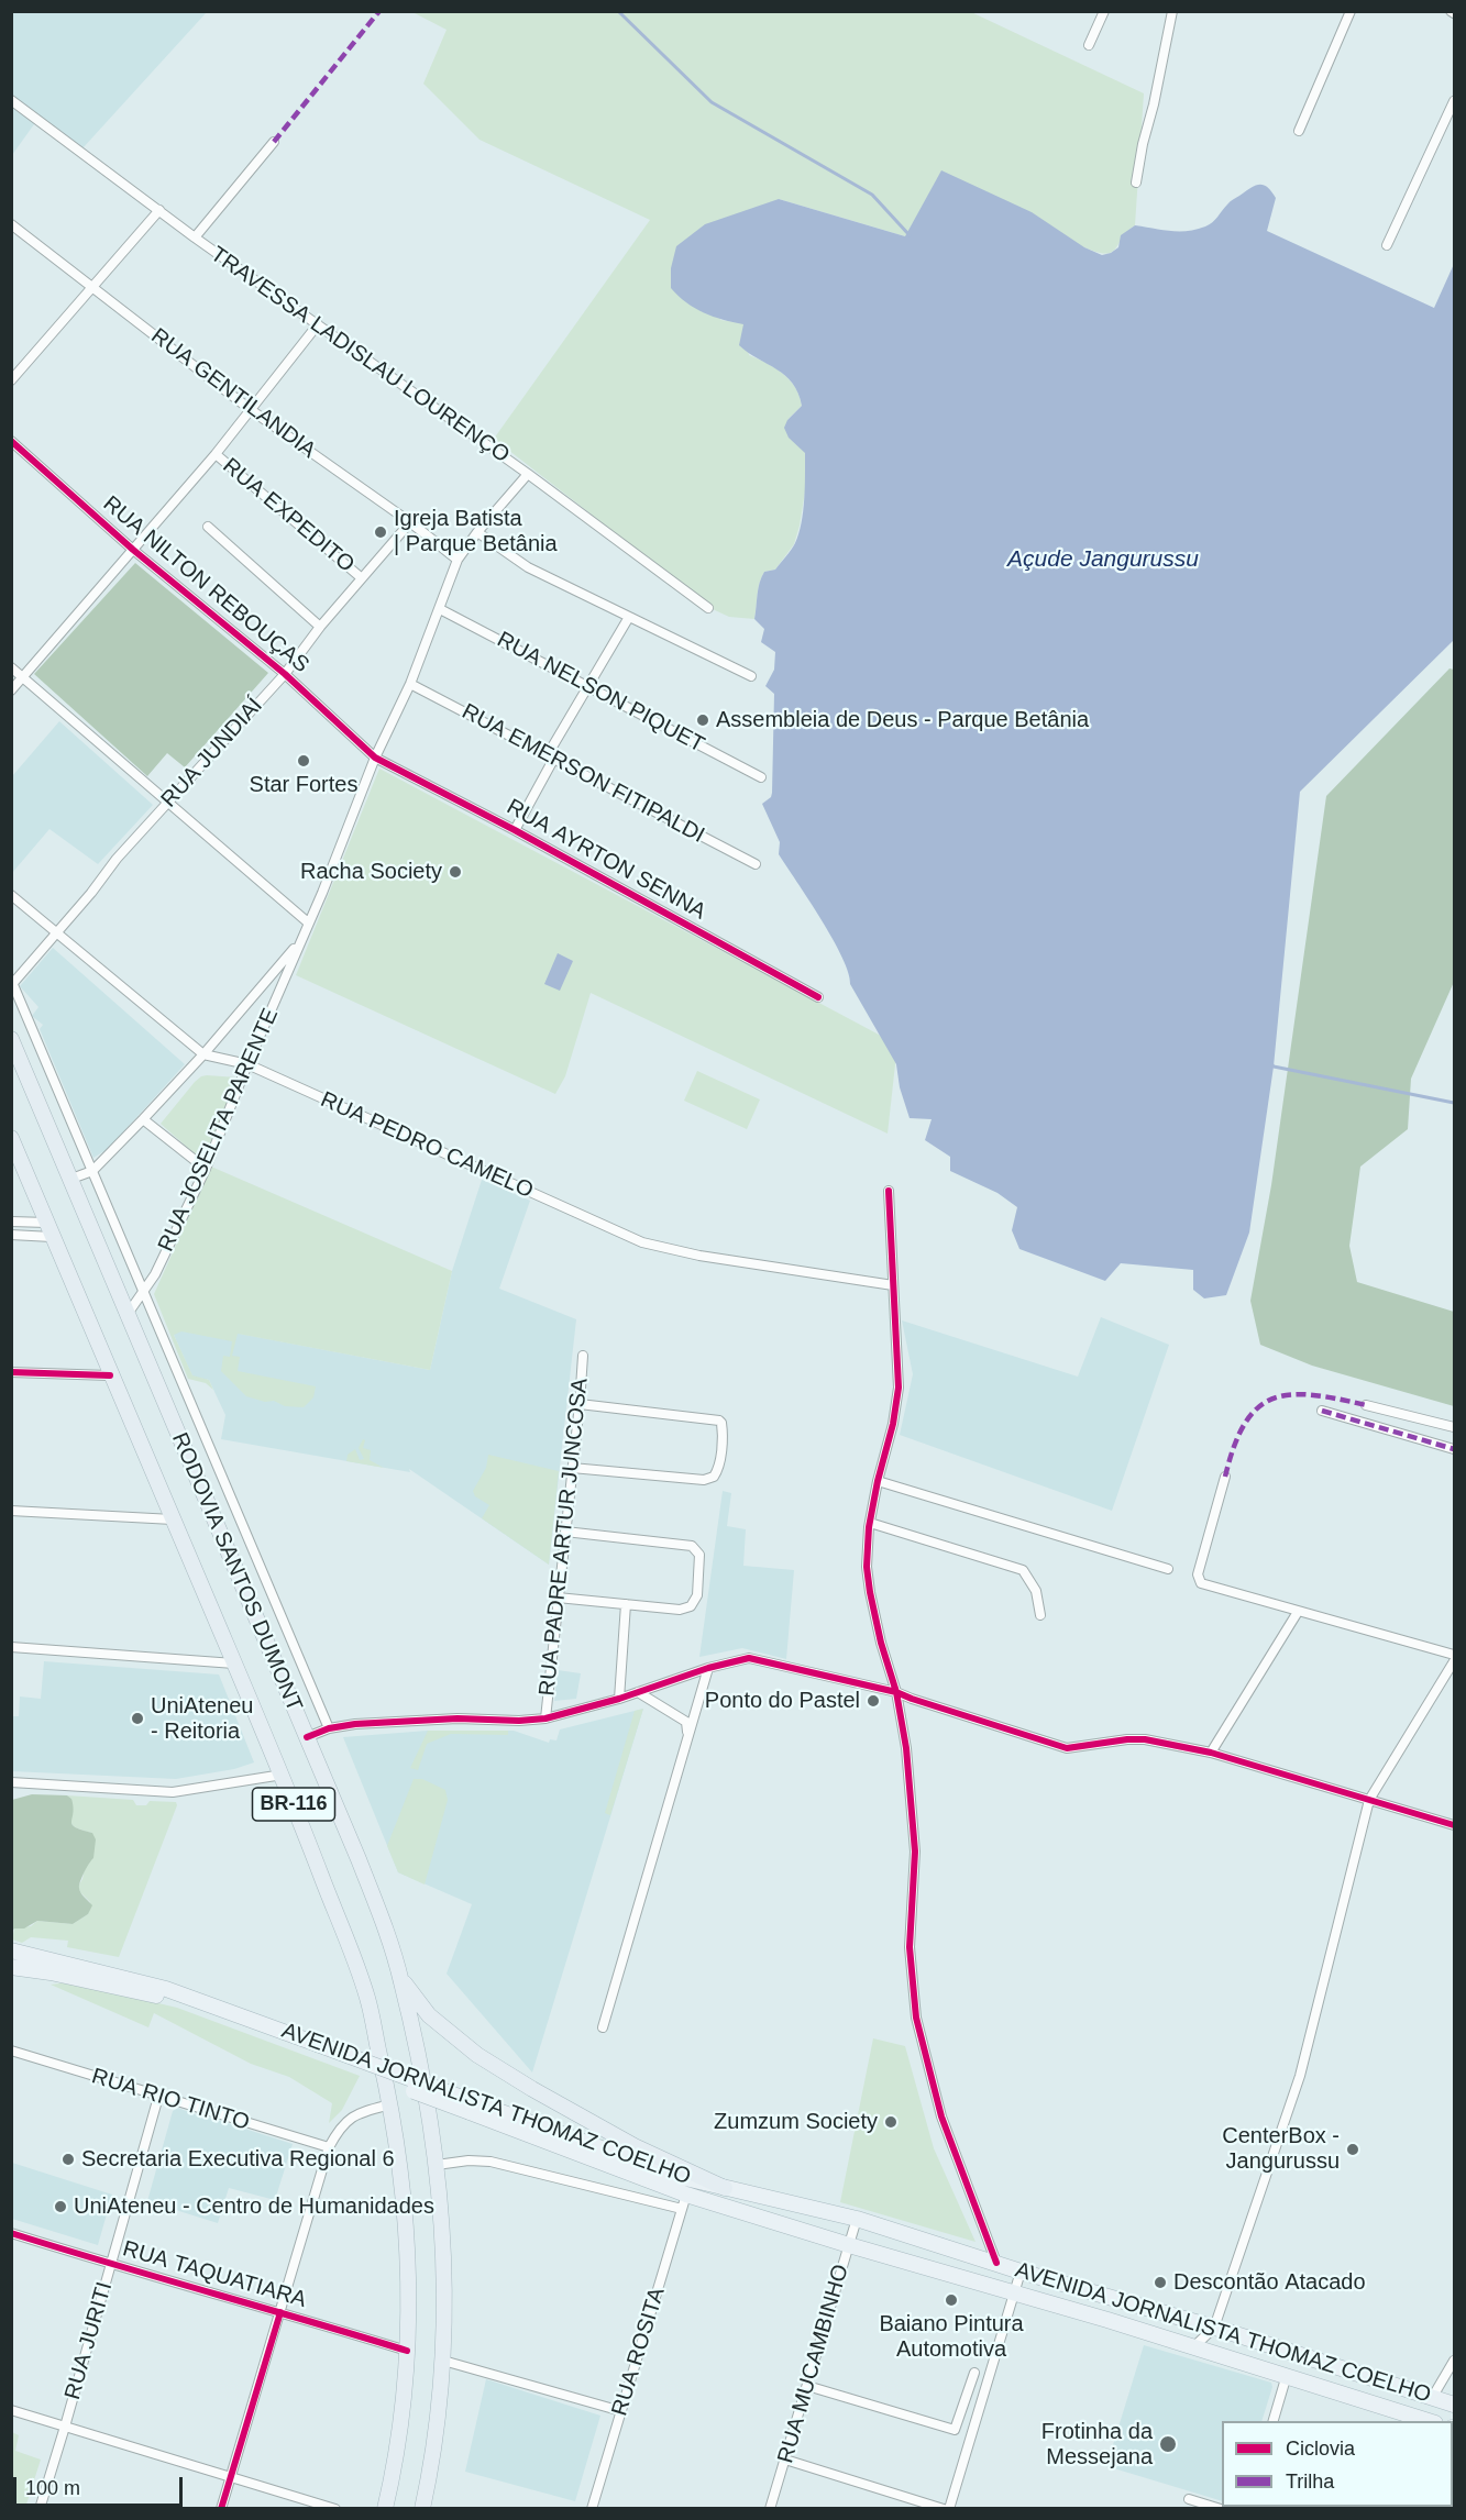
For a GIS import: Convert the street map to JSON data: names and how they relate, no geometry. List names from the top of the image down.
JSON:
{
  "streets": {
    "highway": ["RODOVIA SANTOS DUMONT", "BR-116"],
    "main road": ["AVENIDA JORNALISTA THOMAZ COELHO"],
    "street": [
      "TRAVESSA LADISLAU LOURENÇO",
      "RUA GENTILANDIA",
      "RUA EXPEDITO",
      "RUA NILTON REBOUÇAS",
      "RUA NELSON PIQUET",
      "RUA JUNDIAÍ",
      "RUA EMERSON FITIPALDI",
      "RUA AYRTON SENNA",
      "RUA JOSELITA PARENTE",
      "RUA PEDRO CAMELO",
      "RUA PADRE ARTUR JUNCOSA",
      "RUA RIO TINTO",
      "RUA TAQUATIARA",
      "RUA JURITI",
      "RUA ROSITA",
      "RUA MUCAMBINHO"
    ]
  },
  "crossings": [
    ["TRAVESSA LADISLAU LOURENÇO", "RUA JOSELITA PARENTE"],
    ["RUA GENTILANDIA", "RUA JUNDIAÍ"],
    ["RUA GENTILANDIA", "RUA JOSELITA PARENTE"],
    ["RUA EXPEDITO", "RUA JUNDIAÍ"],
    ["RUA NILTON REBOUÇAS", "RUA JUNDIAÍ"],
    ["RUA NILTON REBOUÇAS", "RUA AYRTON SENNA"],
    ["RUA NILTON REBOUÇAS", "RUA JOSELITA PARENTE"],
    ["RUA NELSON PIQUET", "RUA JOSELITA PARENTE"],
    ["RUA JUNDIAÍ", "RUA JOSELITA PARENTE"],
    ["RUA JUNDIAÍ", "RUA PEDRO CAMELO"],
    ["RUA EMERSON FITIPALDI", "RUA JOSELITA PARENTE"],
    ["RUA AYRTON SENNA", "RUA JOSELITA PARENTE"],
    ["RUA JOSELITA PARENTE", "RUA PEDRO CAMELO"],
    ["RUA JOSELITA PARENTE", "RODOVIA SANTOS DUMONT"],
    ["RODOVIA SANTOS DUMONT", "RUA TAQUATIARA"],
    ["RUA RIO TINTO", "RUA JURITI"],
    ["AVENIDA JORNALISTA THOMAZ COELHO", "RUA ROSITA"],
    ["AVENIDA JORNALISTA THOMAZ COELHO", "RUA MUCAMBINHO"],
    ["RUA TAQUATIARA", "RUA JURITI"]
  ],
  "water": ["Açude Jangurussu"],
  "places": [
    "Igreja Batista | Parque Betânia",
    "Assembleia de Deus - Parque Betânia",
    "Star Fortes",
    "Racha Society",
    "Ponto do Pastel",
    "UniAteneu - Reitoria",
    "Zumzum Society",
    "CenterBox - Jangurussu",
    "Secretaria Executiva Regional 6",
    "UniAteneu - Centro de Humanidades",
    "Descontão Atacado",
    "Baiano Pintura Automotiva",
    "Frotinha da Messejana"
  ],
  "legend": ["Ciclovia", "Trilha"],
  "scale_bar": "100 m"
}
